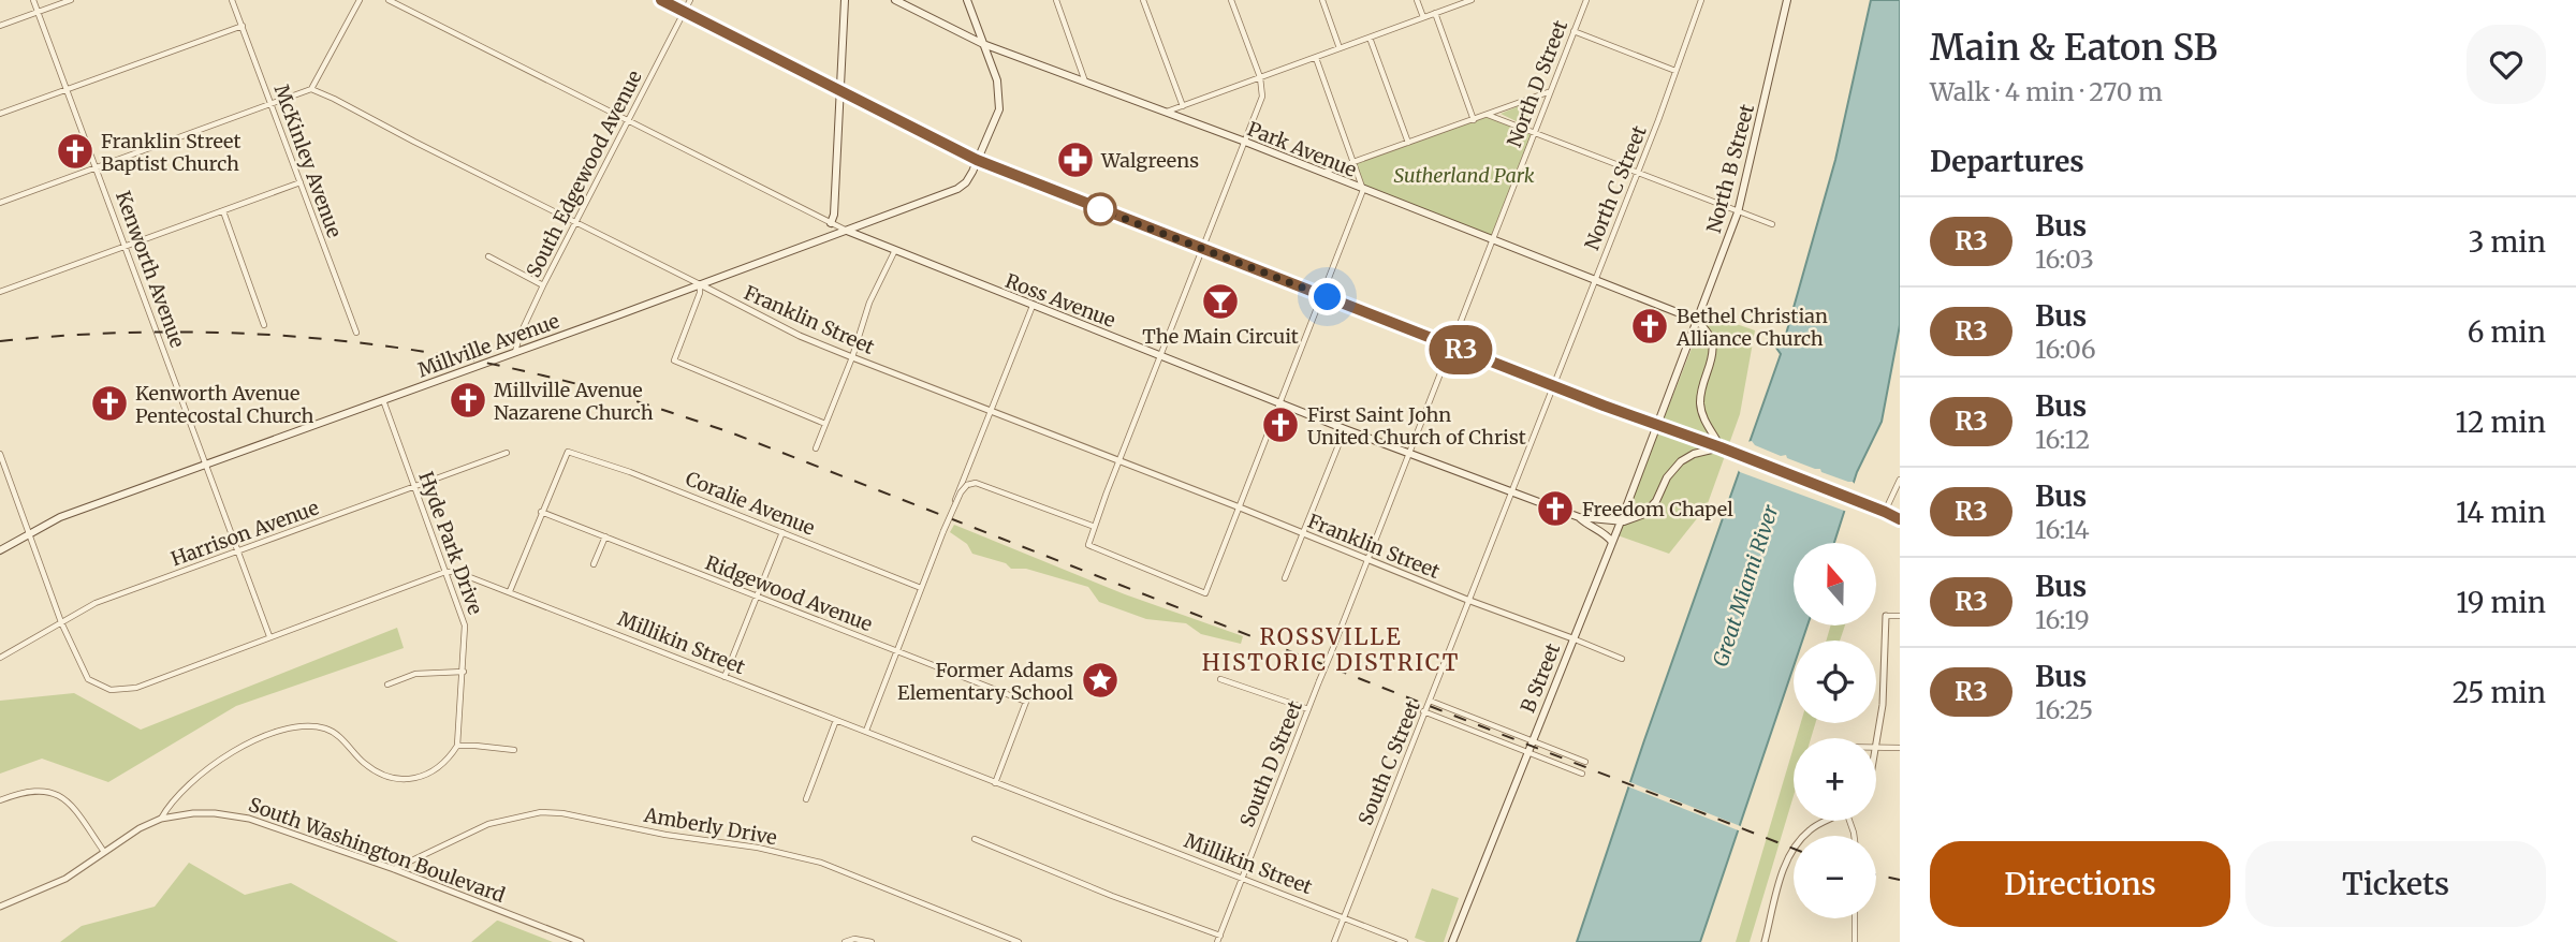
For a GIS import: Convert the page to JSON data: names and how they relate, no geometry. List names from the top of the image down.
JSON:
{
  "streets": {
    "main road": [
      "Park Avenue",
      "North B Street",
      "Ross Avenue",
      "Millville Avenue",
      "B Street"
    ],
    "street": [
      "North D Street",
      "McKinley Avenue",
      "South Edgewood Avenue",
      "North C Street",
      "Kenworth Avenue",
      "Franklin Street",
      "Coralie Avenue",
      "Harrison Avenue",
      "Hyde Park Drive",
      "Ridgewood Avenue",
      "Millikin Street",
      "South C Street",
      "South D Street",
      "Amberly Drive",
      "South Washington Boulevard"
    ]
  },
  "crossings": [
    ["North D Street", "Park Avenue"],
    ["North D Street", "South D Street"],
    ["Park Avenue", "North B Street"],
    ["Park Avenue", "North C Street"],
    ["Park Avenue", "Millville Avenue"],
    ["North B Street", "B Street"],
    ["South Edgewood Avenue", "Ross Avenue"],
    ["South Edgewood Avenue", "Franklin Street"],
    ["South Edgewood Avenue", "Millville Avenue"],
    ["North C Street", "South C Street"],
    ["Kenworth Avenue", "Millville Avenue"],
    ["Kenworth Avenue", "Harrison Avenue"],
    ["Ross Avenue", "Millville Avenue"],
    ["Ross Avenue", "B Street"],
    ["Ross Avenue", "South C Street"],
    ["Ross Avenue", "South D Street"],
    ["Franklin Street", "Millville Avenue"],
    ["Franklin Street", "B Street"],
    ["Franklin Street", "South C Street"],
    ["Franklin Street", "South D Street"],
    ["Millville Avenue", "Hyde Park Drive"],
    ["Coralie Avenue", "Ridgewood Avenue"],
    ["Harrison Avenue", "Hyde Park Drive"],
    ["Hyde Park Drive", "Millikin Street"],
    ["Ridgewood Avenue", "Millikin Street"],
    ["Millikin Street", "South C Street"],
    ["Millikin Street", "South D Street"],
    ["Amberly Drive", "South Washington Boulevard"]
  ],
  "districts": ["ROSSVILLE HISTORIC DISTRICT"],
  "water": ["Great Miami River"],
  "parks": ["Sutherland Park"],
  "places": {
    "church": [
      "Franklin Street Baptist Church",
      "Bethel Christian Alliance Church",
      "Millville Avenue Nazarene Church",
      "Kenworth Avenue Pentecostal Church",
      "First Saint John United Church of Christ",
      "Freedom Chapel"
    ],
    "pharmacy": ["Walgreens"],
    "bar": ["The Main Circuit"],
    "place": ["Former Adams Elementary School"]
  },
  "lines": ["bus line R3"],
  "north": "top",
  "page": {
    "on_map": "R3",
    "heading": [
      ["Main & Eaton SB", "Walk · 4 min · 270 m"],
      "Departures"
    ],
    "list": [
      {
        "mark": "R3",
        "name": "Bus",
        "note": "16:03",
        "value": "3 min"
      },
      {
        "mark": "R3",
        "name": "Bus",
        "note": "16:06",
        "value": "6 min"
      },
      {
        "mark": "R3",
        "name": "Bus",
        "note": "16:12",
        "value": "12 min"
      },
      {
        "mark": "R3",
        "name": "Bus",
        "note": "16:14",
        "value": "14 min"
      },
      {
        "mark": "R3",
        "name": "Bus",
        "note": "16:19",
        "value": "19 min"
      },
      {
        "mark": "R3",
        "name": "Bus",
        "note": "16:25",
        "value": "25 min"
      }
    ],
    "map_buttons": ["+", "−"],
    "buttons": ["Directions", "Tickets"]
  }
}
